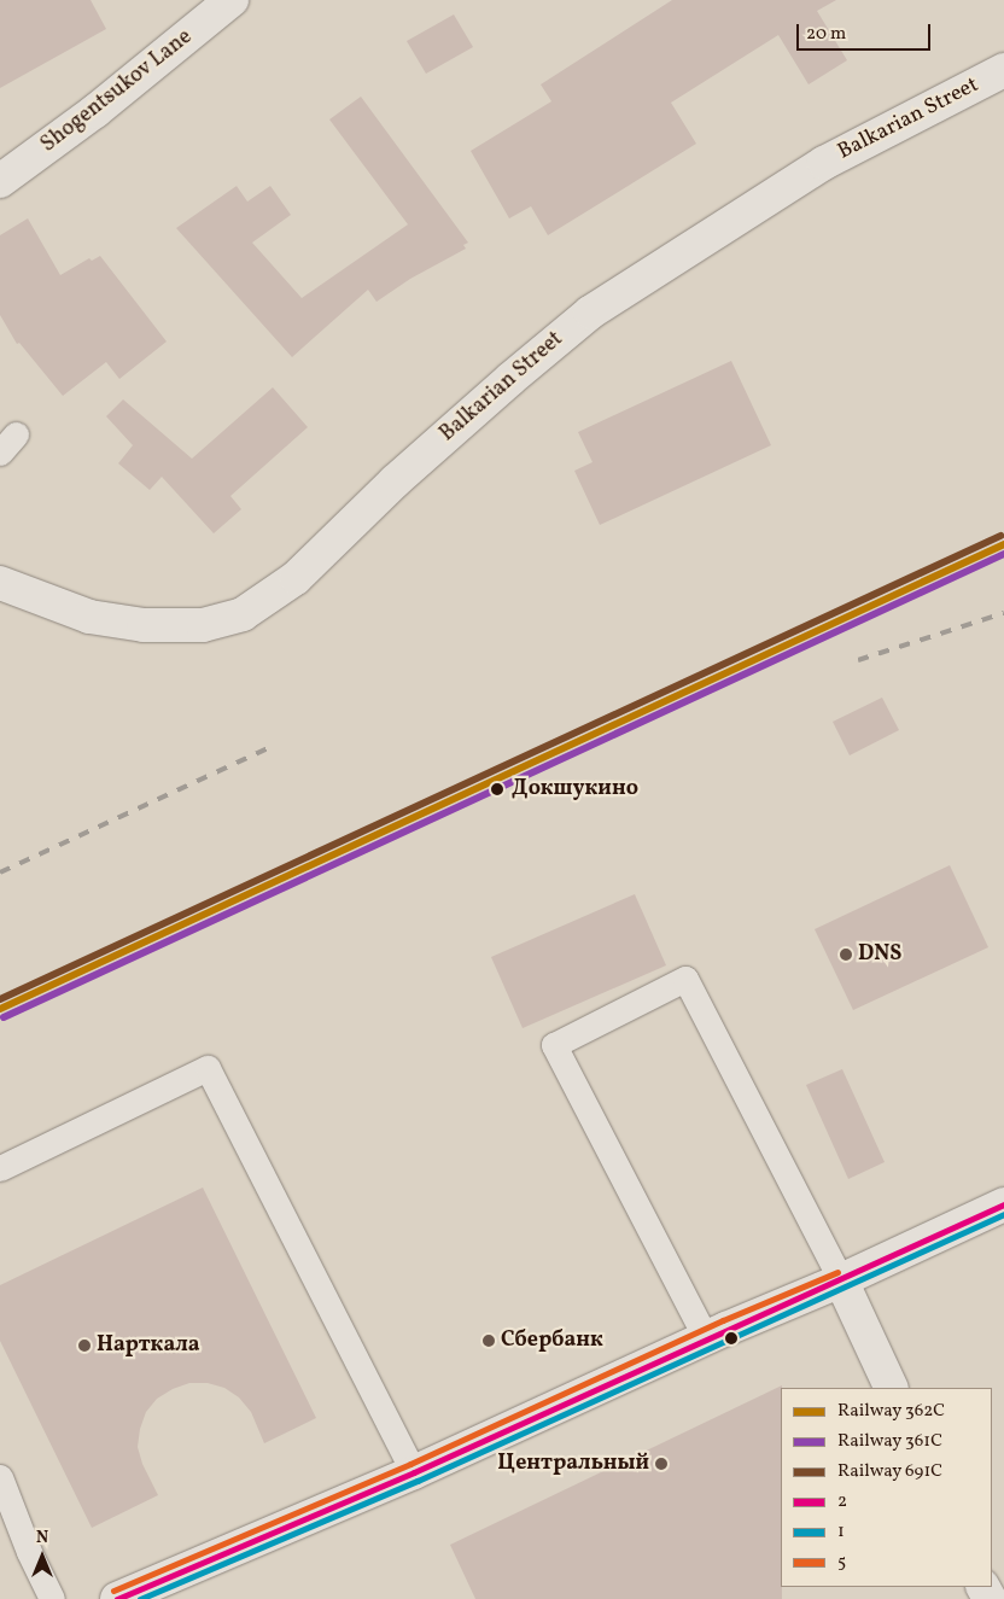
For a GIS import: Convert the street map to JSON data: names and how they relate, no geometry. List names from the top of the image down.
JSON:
{
  "streets": {
    "street": ["Shogentsukov Lane", "Balkarian Street"]
  },
  "places": [
    "Докшукино",
    "DNS",
    "Сбербанк",
    "Нарткала",
    "Центральный"
  ],
  "lines": [
    "rail line 691С",
    "rail line 362С",
    "rail line 361С",
    "transit line 2",
    "transit line 1",
    "transit line 5"
  ],
  "legend": [
    "Railway 362С",
    "Railway 361С",
    "Railway 691С",
    "2",
    "1",
    "5"
  ],
  "scale_bar": "20 m",
  "north": "top"
}
